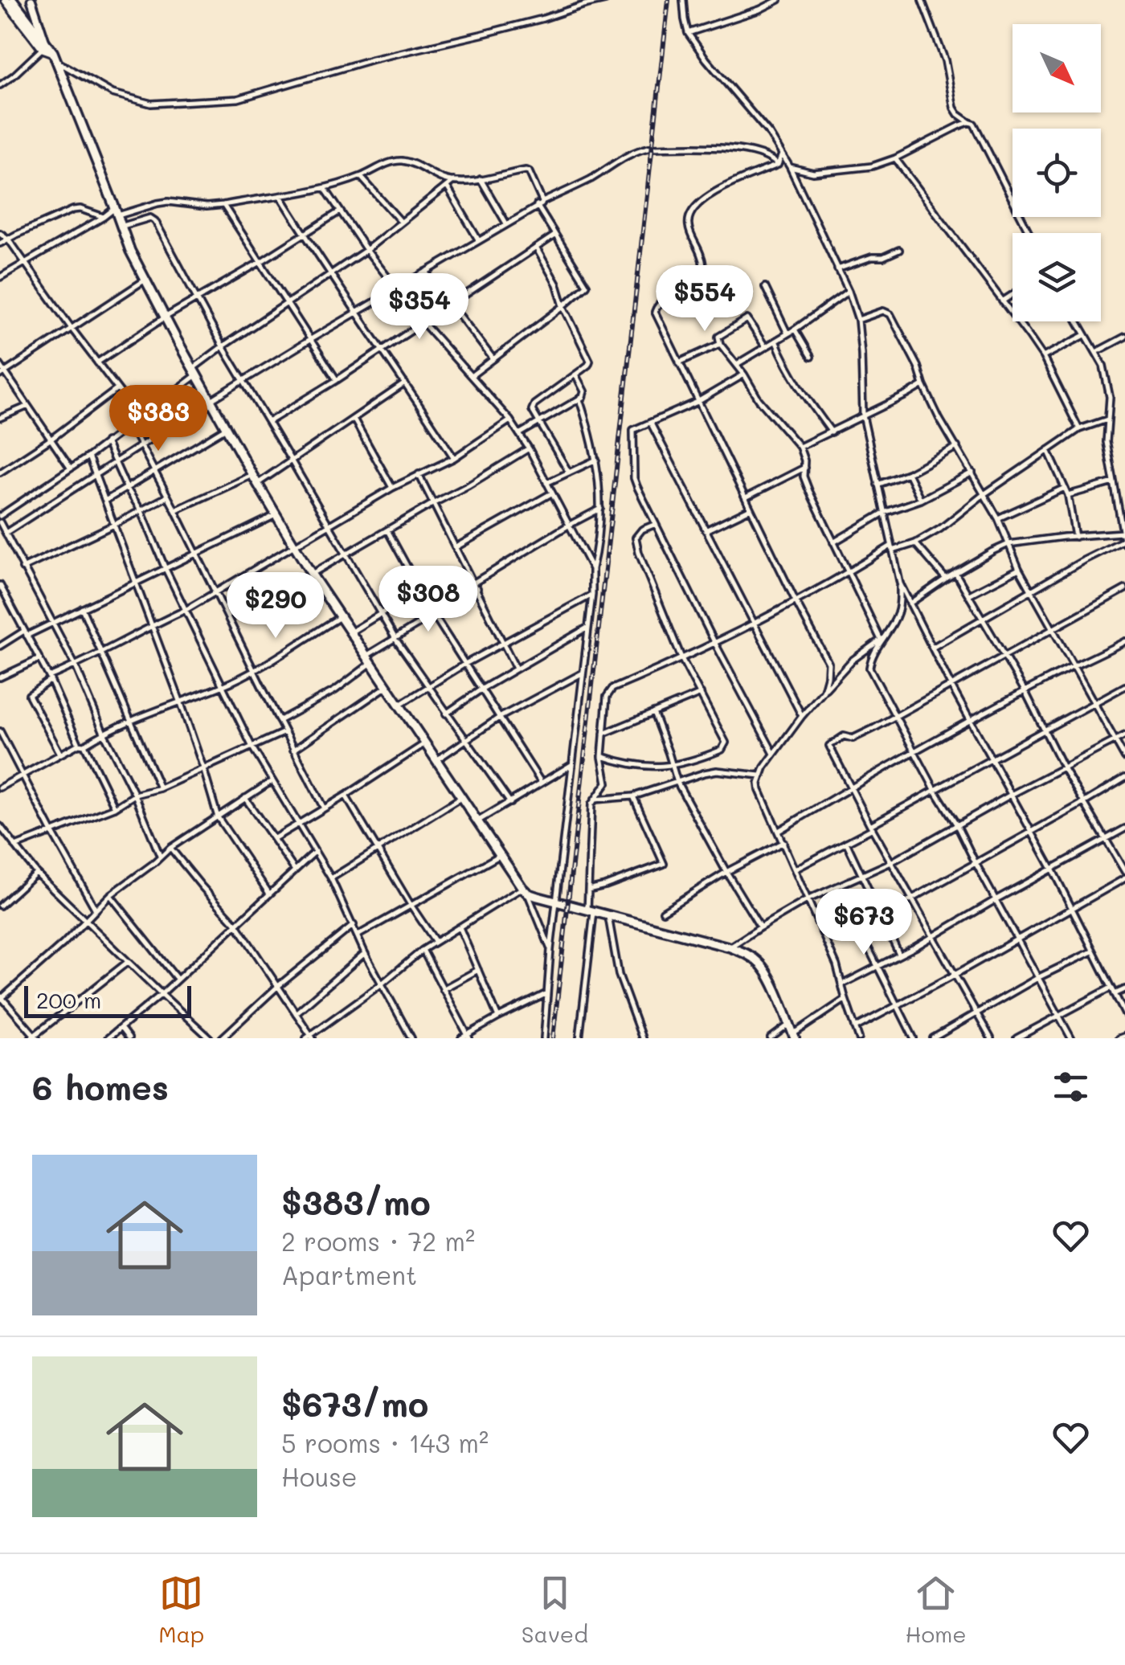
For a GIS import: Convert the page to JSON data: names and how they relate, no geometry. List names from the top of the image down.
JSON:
{
  "scale_bar": "200 m",
  "north": "bottom right",
  "page": {
    "price": [
      "$554",
      "$354",
      "$383",
      "$308",
      "$290",
      "$673"
    ],
    "scale": "200 m",
    "heading": "6 homes",
    "list": [
      {
        "name": "$383/mo",
        "note": "2 rooms · 72 m² · Apartment"
      },
      {
        "name": "$673/mo",
        "note": "5 rooms · 143 m² · House"
      }
    ],
    "tabs": ["Map", "Saved", "Home"]
  }
}
